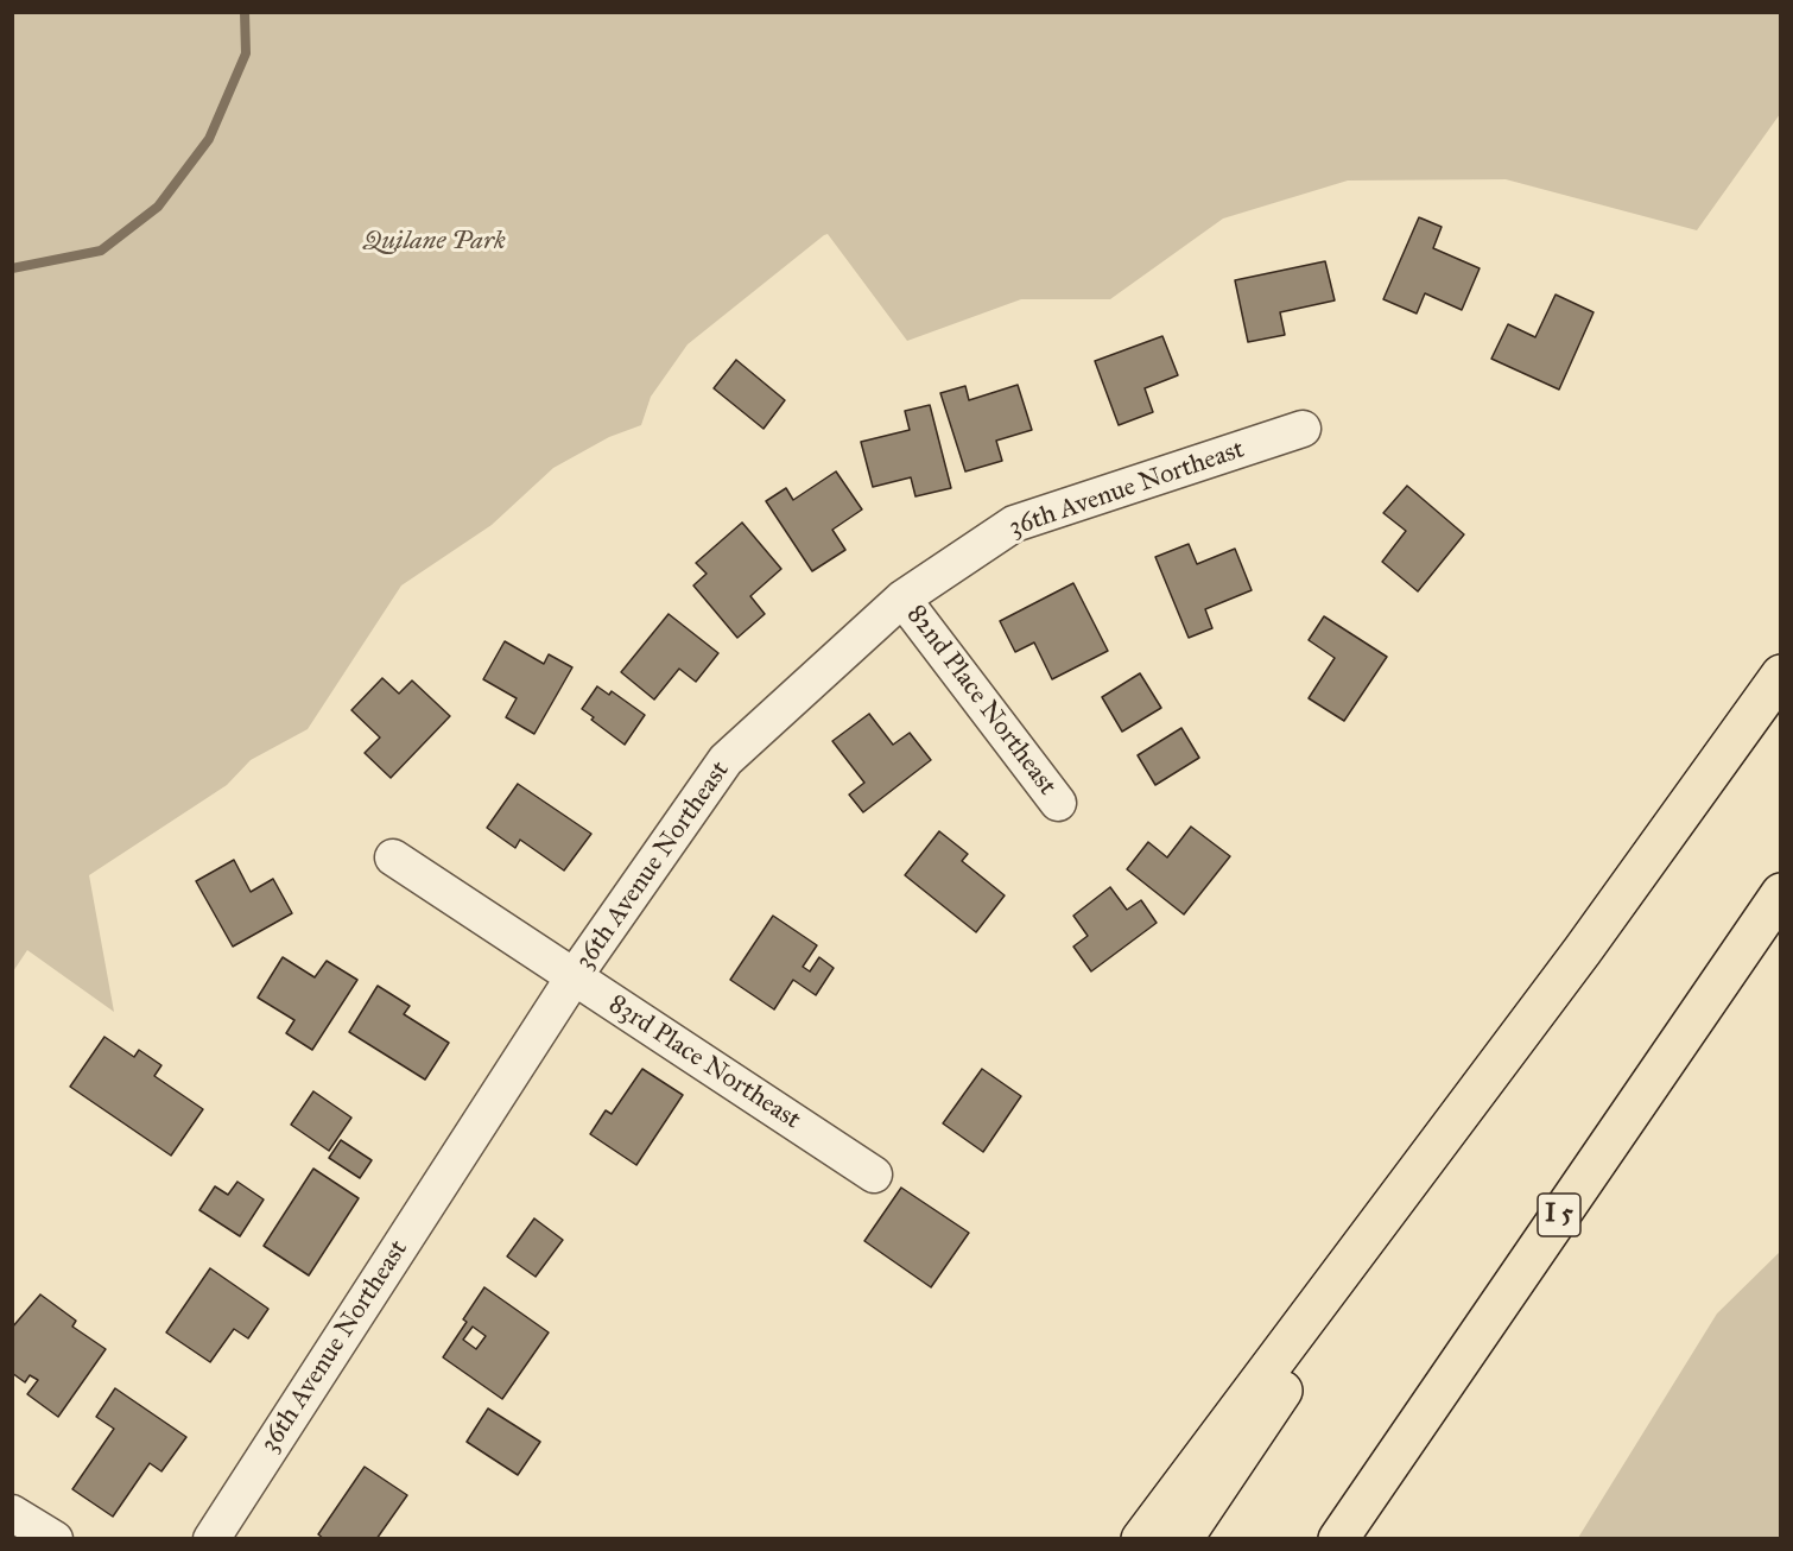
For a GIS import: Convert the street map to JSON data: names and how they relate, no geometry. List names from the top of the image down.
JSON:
{
  "streets": {
    "highway": ["I 5"],
    "street": ["36th Avenue Northeast", "82nd Place Northeast", "83rd Place Northeast"]
  },
  "crossings": [
    ["36th Avenue Northeast", "82nd Place Northeast"],
    ["36th Avenue Northeast", "83rd Place Northeast"]
  ],
  "parks": ["Quilane Park"]
}
